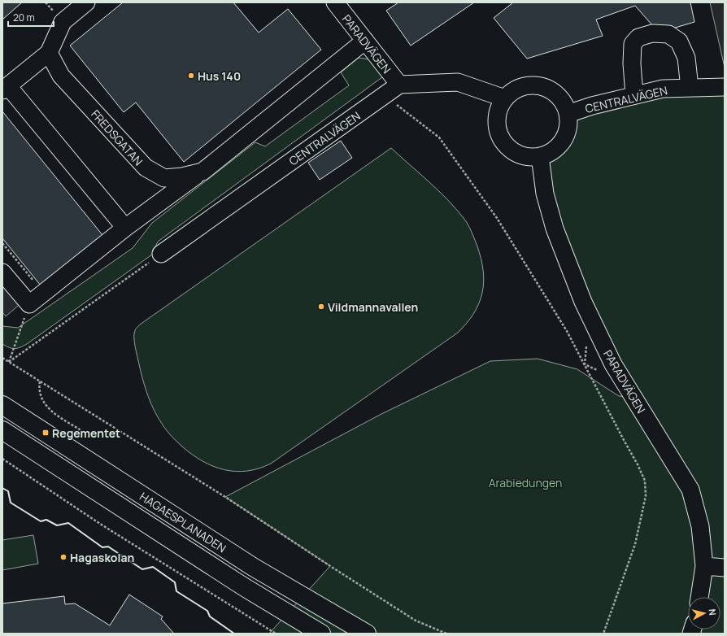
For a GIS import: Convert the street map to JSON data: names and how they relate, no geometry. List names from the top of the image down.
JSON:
{
  "streets": {
    "main road": ["HAGAESPLANADEN"],
    "street": ["PARADVÄGEN", "CENTRALVÄGEN", "FREDSGATAN"]
  },
  "crossings": [
    ["PARADVÄGEN", "CENTRALVÄGEN"],
    ["PARADVÄGEN", "FREDSGATAN"]
  ],
  "parks": ["Arabiedungen"],
  "places": {
    "other": ["Hus 140", "Vildmannavallen", "Hagaskolan"],
    "transit": ["Regementet"]
  },
  "scale_bar": "20 m",
  "north": "right"
}
